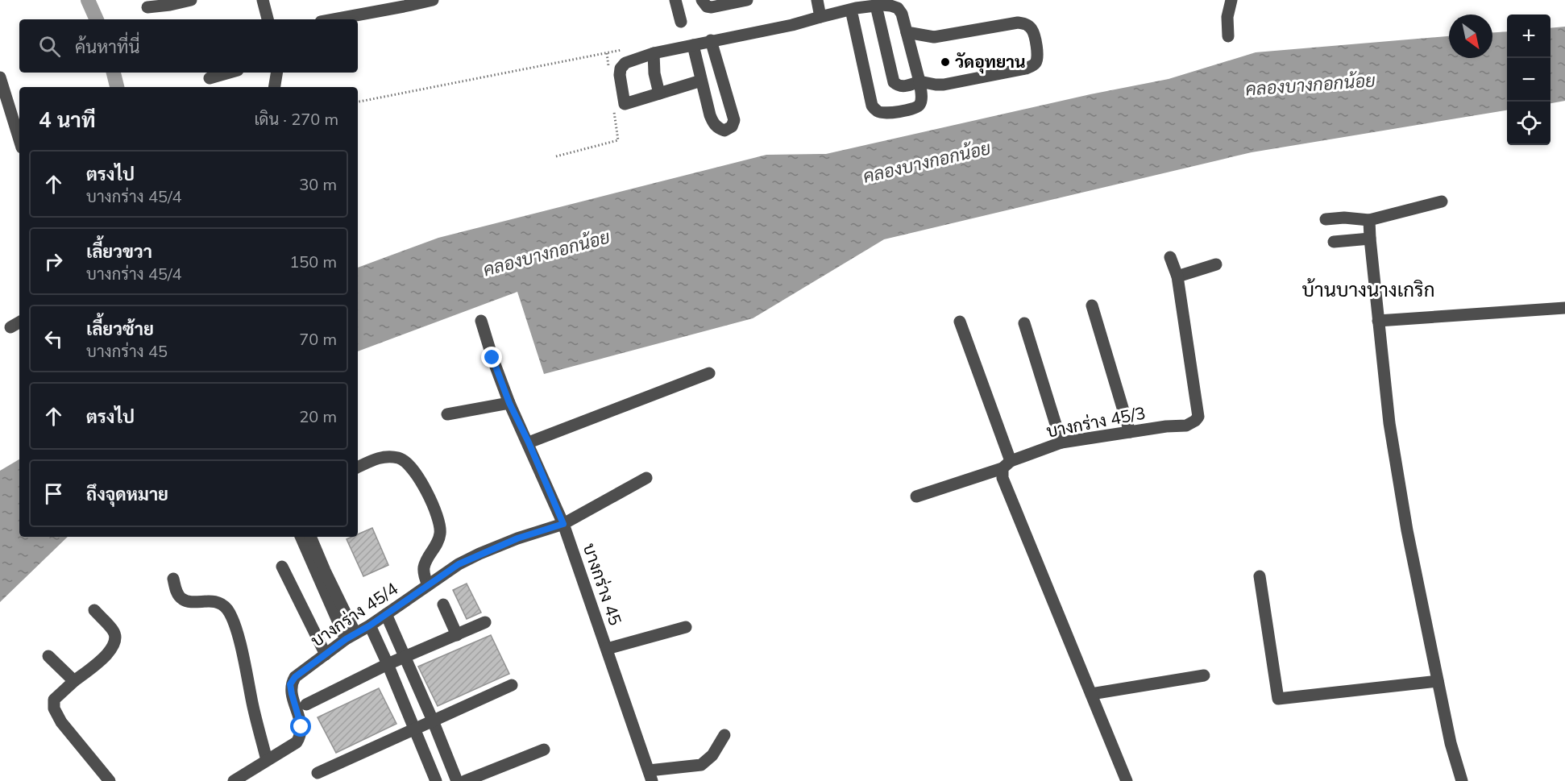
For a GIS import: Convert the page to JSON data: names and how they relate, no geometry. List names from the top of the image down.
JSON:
{
  "streets": {
    "street": ["บางกร่าง 45/3", "บางกร่าง 45", "บางกร่าง 45/4"]
  },
  "crossings": [
    ["บางกร่าง 45", "บางกร่าง 45/4"]
  ],
  "districts": ["บ้านบางนางเกริก"],
  "water": ["คลองบางกอกน้อย"],
  "places": ["วัดอุทยาน"],
  "north": "bottom right",
  "page": {
    "map_buttons": ["+", "−"],
    "search": "ค้นหาที่นี่",
    "heading": ["4 นาที", "เดิน · 270 m"],
    "list": [
      ["ตรงไป", "บางกร่าง 45/4", "30 m"],
      ["เลี้ยวขวา", "บางกร่าง 45/4", "150 m"],
      ["เลี้ยวซ้าย", "บางกร่าง 45", "70 m"],
      ["ตรงไป", "20 m"],
      "ถึงจุดหมาย"
    ]
  }
}
